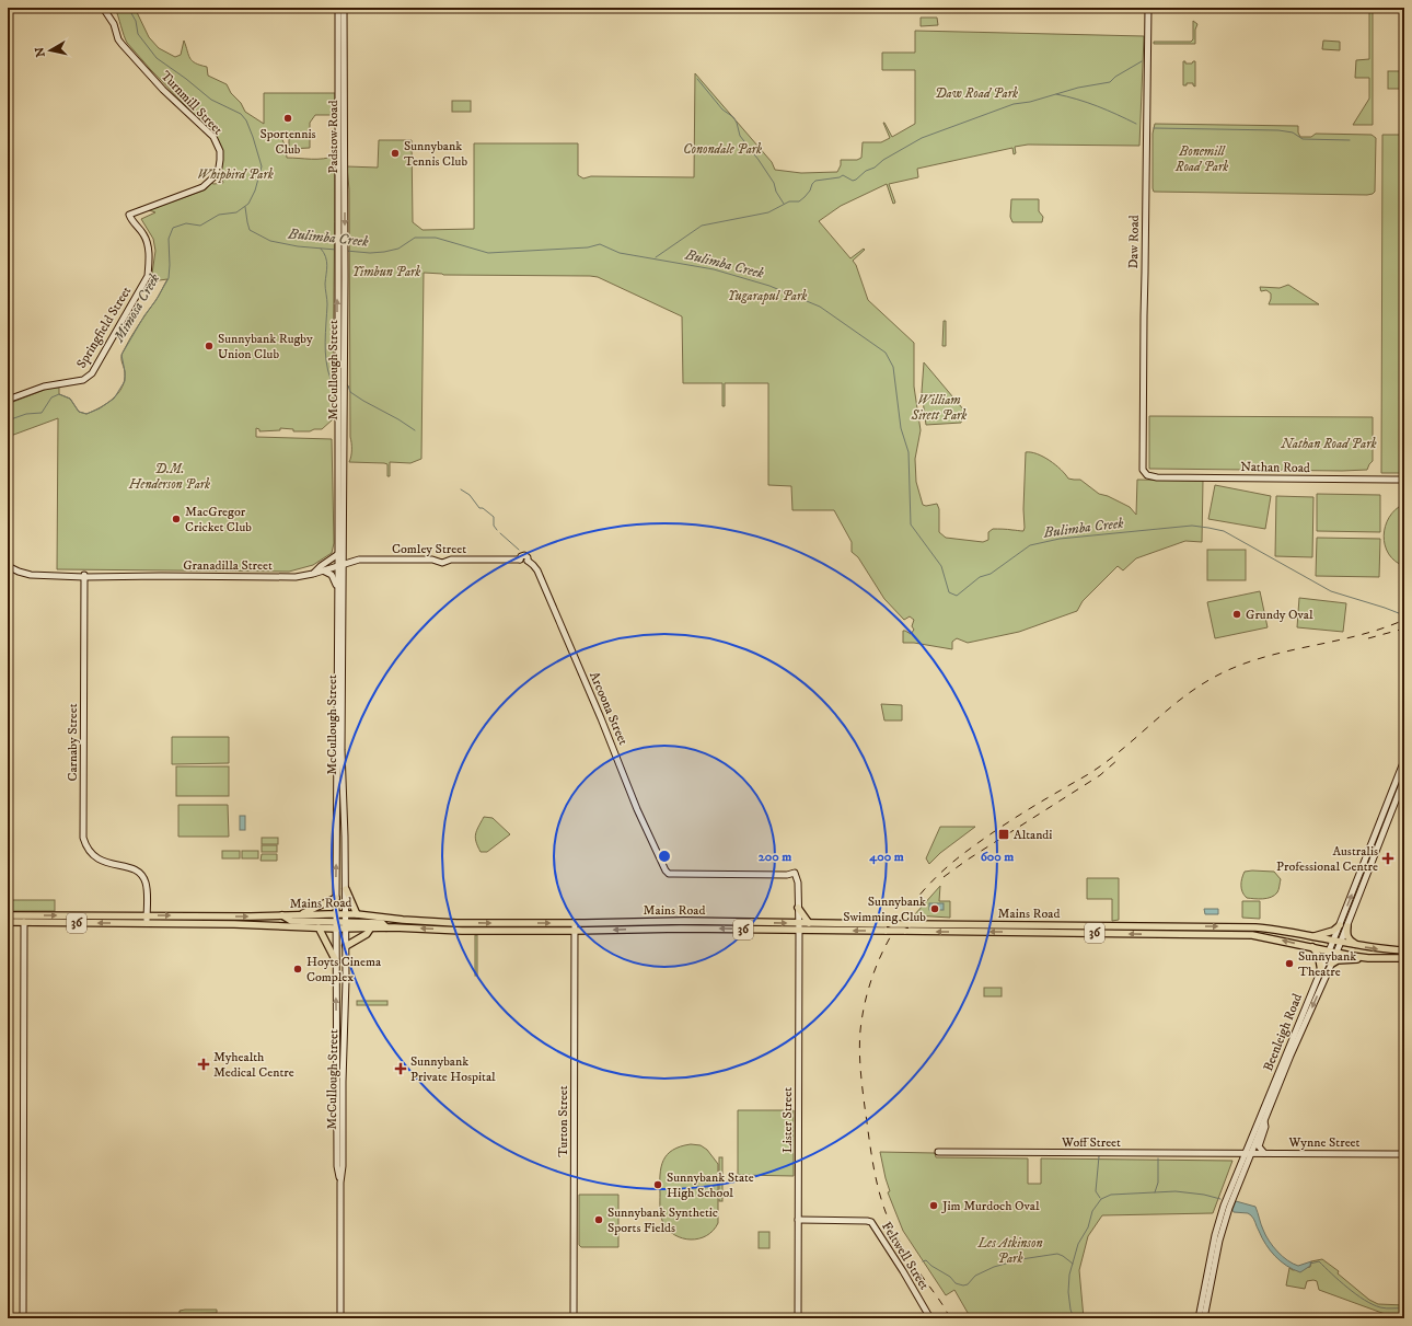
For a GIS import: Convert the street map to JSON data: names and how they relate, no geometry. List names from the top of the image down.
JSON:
{
  "streets": {
    "main road": ["Mains Road", "36"],
    "street": [
      "Turnmill Street",
      "Padstow Road",
      "Daw Road",
      "Springfield Street",
      "McCullough Street",
      "Nathan Road",
      "Comley Street",
      "Granadilla Street",
      "Arcoona Street",
      "Carnaby Street",
      "Beenleigh Road",
      "Lister Street",
      "Turton Street",
      "Woff Street",
      "Wynne Street",
      "Feltwell Street"
    ]
  },
  "crossings": [
    ["Turnmill Street", "Springfield Street"],
    ["Padstow Road", "McCullough Street"],
    ["Daw Road", "Nathan Road"],
    ["McCullough Street", "Comley Street"],
    ["McCullough Street", "Granadilla Street"],
    ["McCullough Street", "Mains Road"],
    ["Comley Street", "Granadilla Street"],
    ["Comley Street", "Arcoona Street"],
    ["Granadilla Street", "Carnaby Street"],
    ["Arcoona Street", "Lister Street"],
    ["Carnaby Street", "Mains Road"],
    ["Mains Road", "36"],
    ["Mains Road", "Beenleigh Road"],
    ["Mains Road", "Lister Street"],
    ["Mains Road", "Turton Street"],
    ["36", "Beenleigh Road"],
    ["Beenleigh Road", "Woff Street"],
    ["Beenleigh Road", "Wynne Street"],
    ["Lister Street", "Feltwell Street"],
    ["Woff Street", "Wynne Street"]
  ],
  "water": ["Bulimba Creek", "Mimosa Creek"],
  "parks": [
    "Daw Road Park",
    "Conondale Park",
    "Bonemill Road Park",
    "Whipbird Park",
    "Yimbun Park",
    "Yugarapul Park",
    "William Sirett Park",
    "Nathan Road Park",
    "D.M. Henderson Park",
    "Les Atkinson Park"
  ],
  "places": {
    "other": [
      "Sportennis Club",
      "Sunnybank Tennis Club",
      "Sunnybank Rugby Union Club",
      "MacGregor Cricket Club",
      "Grundy Oval",
      "Sunnybank Swimming Club",
      "Sunnybank Theatre",
      "Hoyts Cinema Complex",
      "Sunnybank State High School",
      "Jim Murdoch Oval",
      "Sunnybank Synthetic Sports Fields"
    ],
    "transit": ["Altandi"],
    "health": ["Australis Professional Centre", "Myhealth Medical Centre", "Sunnybank Private Hospital"]
  },
  "north": "left",
  "rings": ["200 m", "400 m", "600 m"]
}
